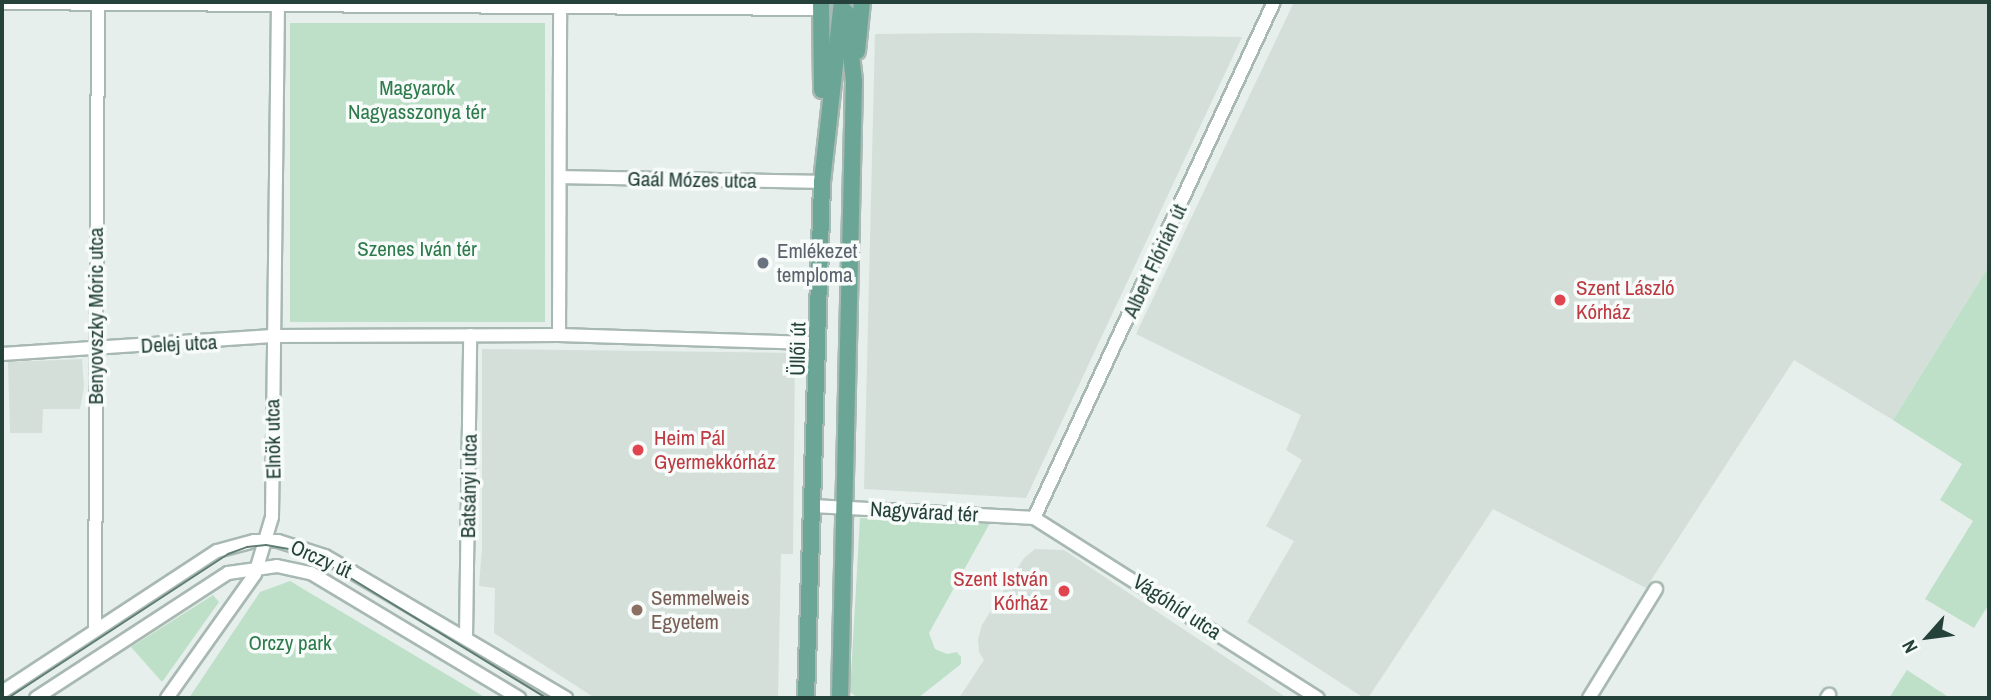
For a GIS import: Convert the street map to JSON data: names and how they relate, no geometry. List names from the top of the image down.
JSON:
{
  "streets": {
    "main road": ["Üllői út"],
    "street": [
      "Gaál Mózes utca",
      "Albert Flórián út",
      "Benyovszky Móric utca",
      "Delej utca",
      "Elnök utca",
      "Batsányi utca",
      "Nagyvárad tér",
      "Orczy út",
      "Vágóhíd utca"
    ]
  },
  "crossings": [
    ["Gaál Mózes utca", "Üllői út"],
    ["Albert Flórián út", "Nagyvárad tér"],
    ["Albert Flórián út", "Vágóhíd utca"],
    ["Benyovszky Móric utca", "Delej utca"],
    ["Benyovszky Móric utca", "Orczy út"],
    ["Delej utca", "Elnök utca"],
    ["Üllői út", "Nagyvárad tér"],
    ["Elnök utca", "Orczy út"],
    ["Batsányi utca", "Orczy út"],
    ["Nagyvárad tér", "Vágóhíd utca"]
  ],
  "parks": ["Magyarok Nagyasszonya tér", "Szenes Iván tér", "Orczy park"],
  "places": [
    "Emlékezet temploma",
    "Szent László Kórház",
    "Heim Pál Gyermekkórház",
    "Szent István Kórház",
    "Semmelweis Egyetem"
  ],
  "north": "bottom left"
}
